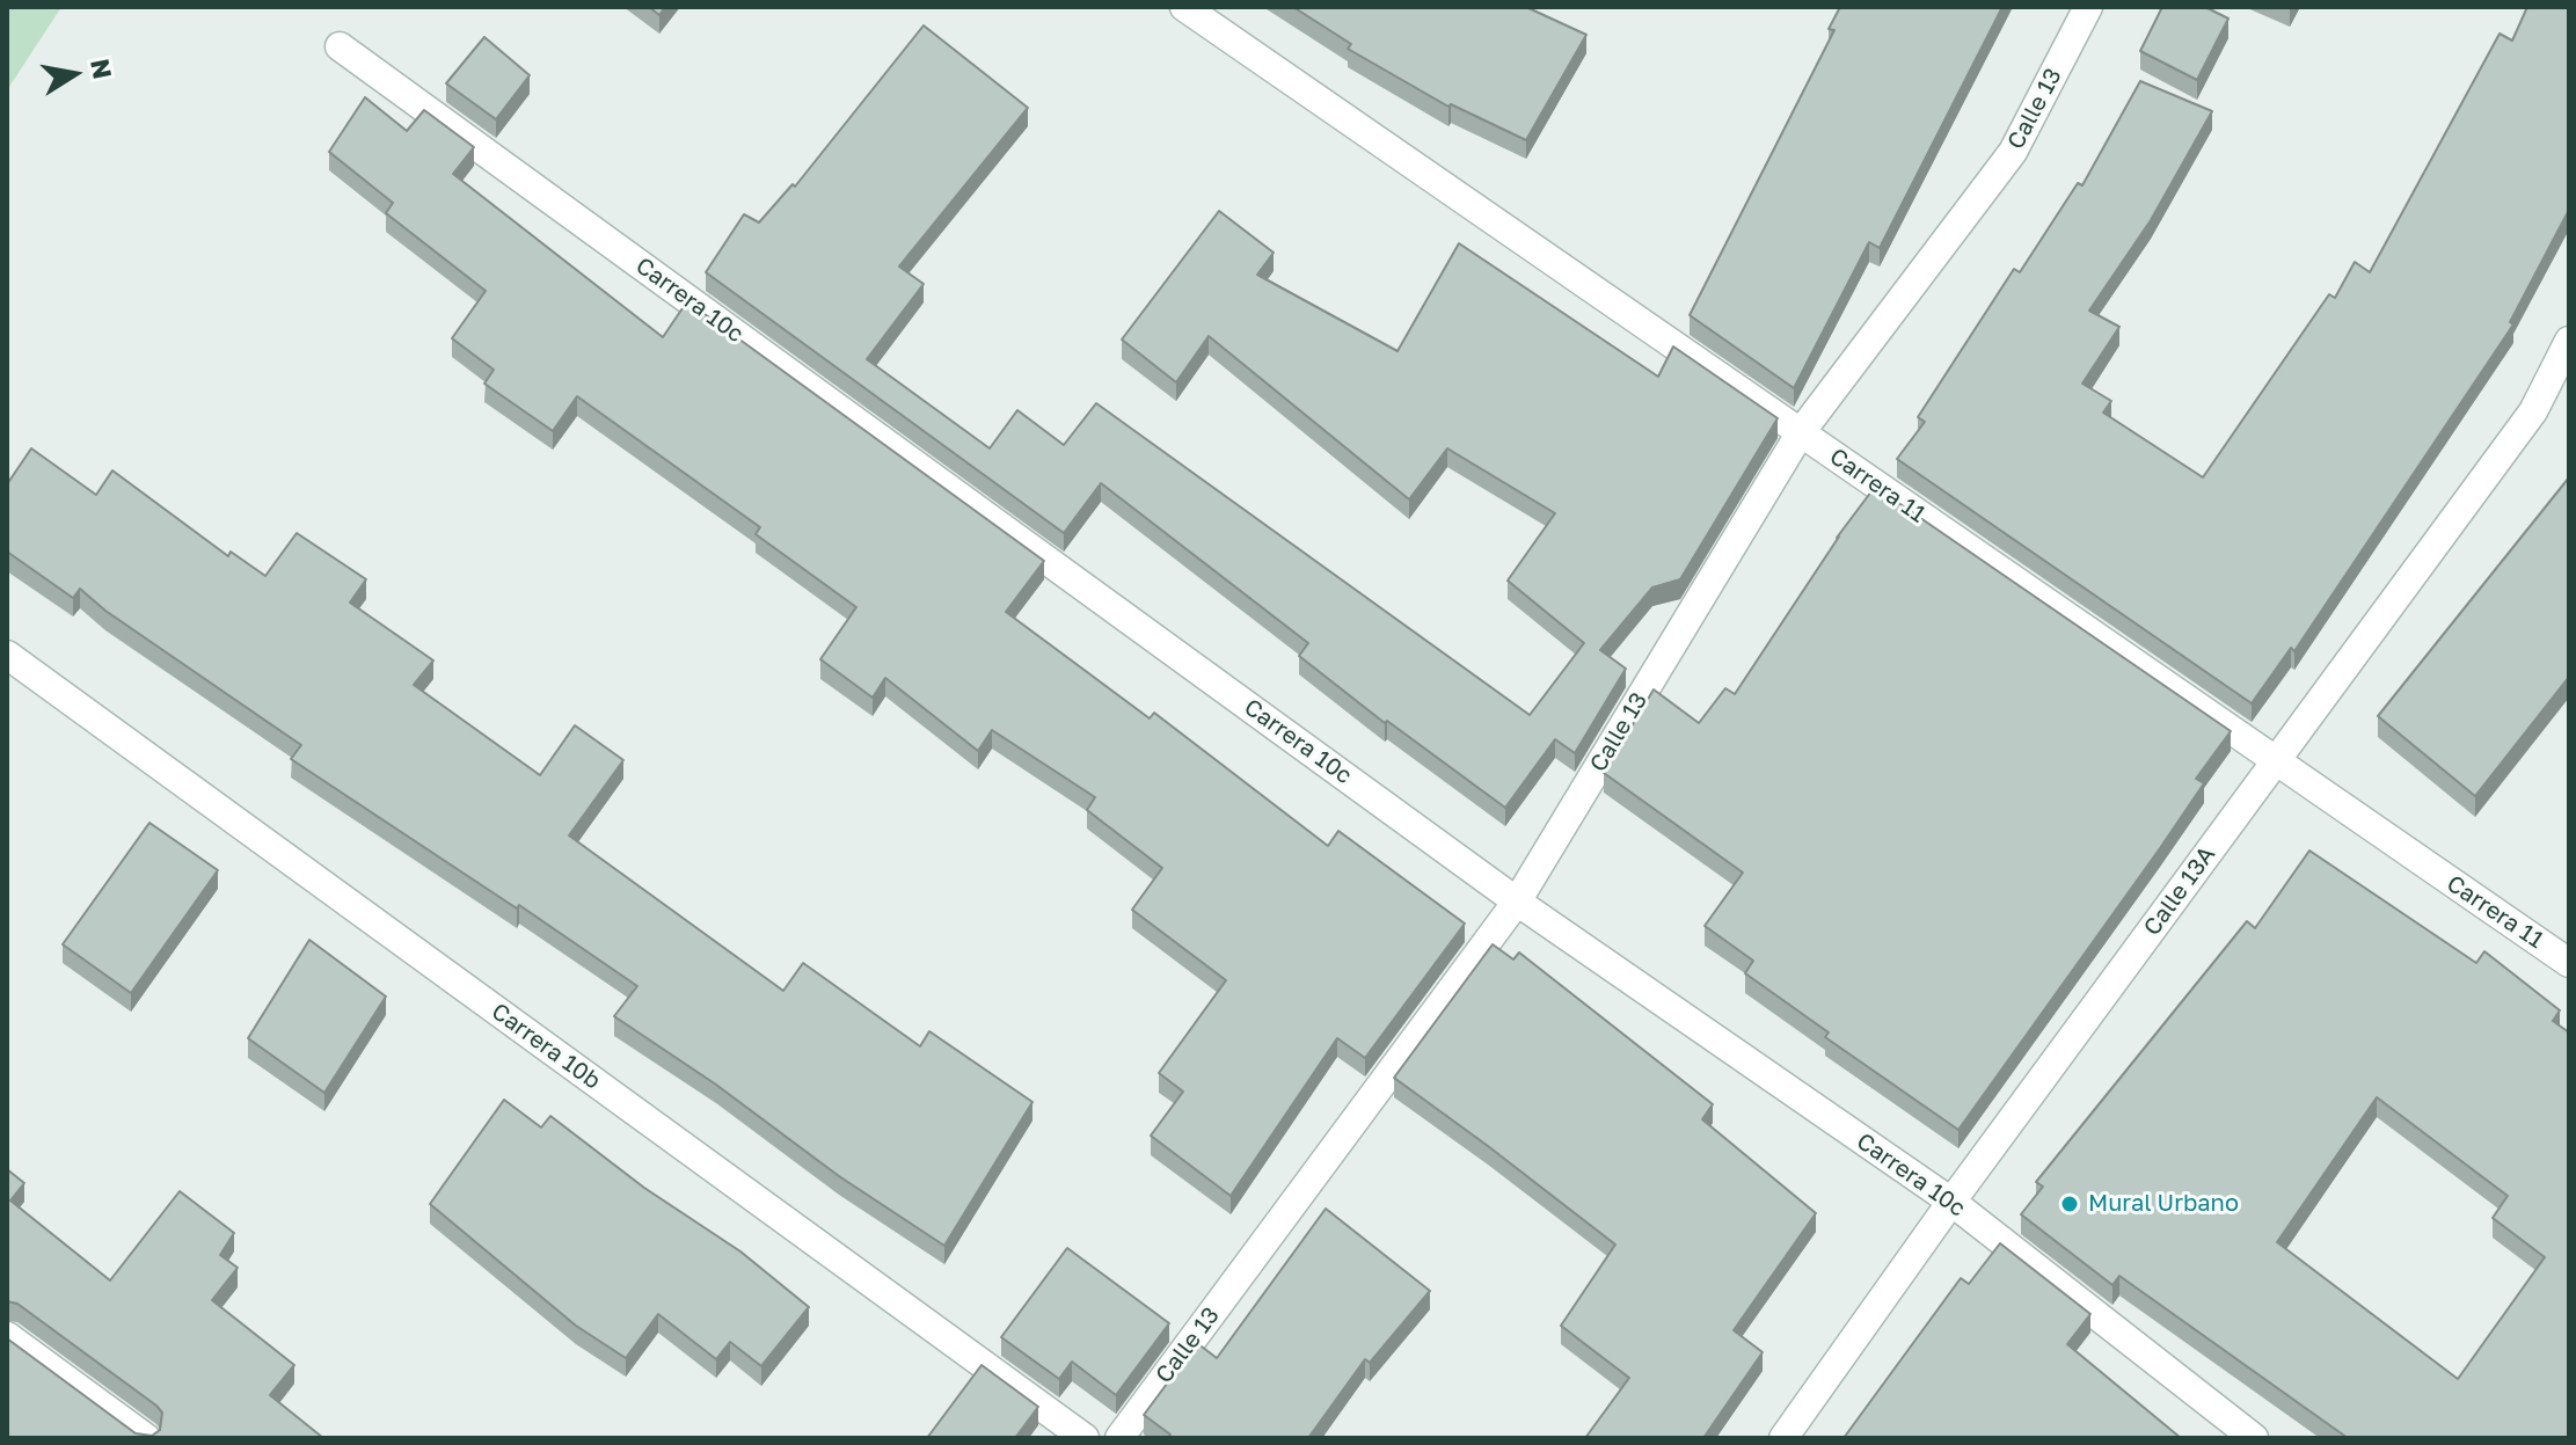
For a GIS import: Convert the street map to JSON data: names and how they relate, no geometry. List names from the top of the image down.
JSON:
{
  "streets": {
    "street": [
      "Calle 13",
      "Carrera 10c",
      "Carrera 11",
      "Calle 13A",
      "Carrera 10b"
    ]
  },
  "crossings": [
    ["Calle 13", "Carrera 10c"],
    ["Calle 13", "Carrera 11"],
    ["Carrera 10c", "Calle 13A"],
    ["Carrera 11", "Calle 13A"]
  ],
  "places": ["Mural Urbano"],
  "north": "right"
}
